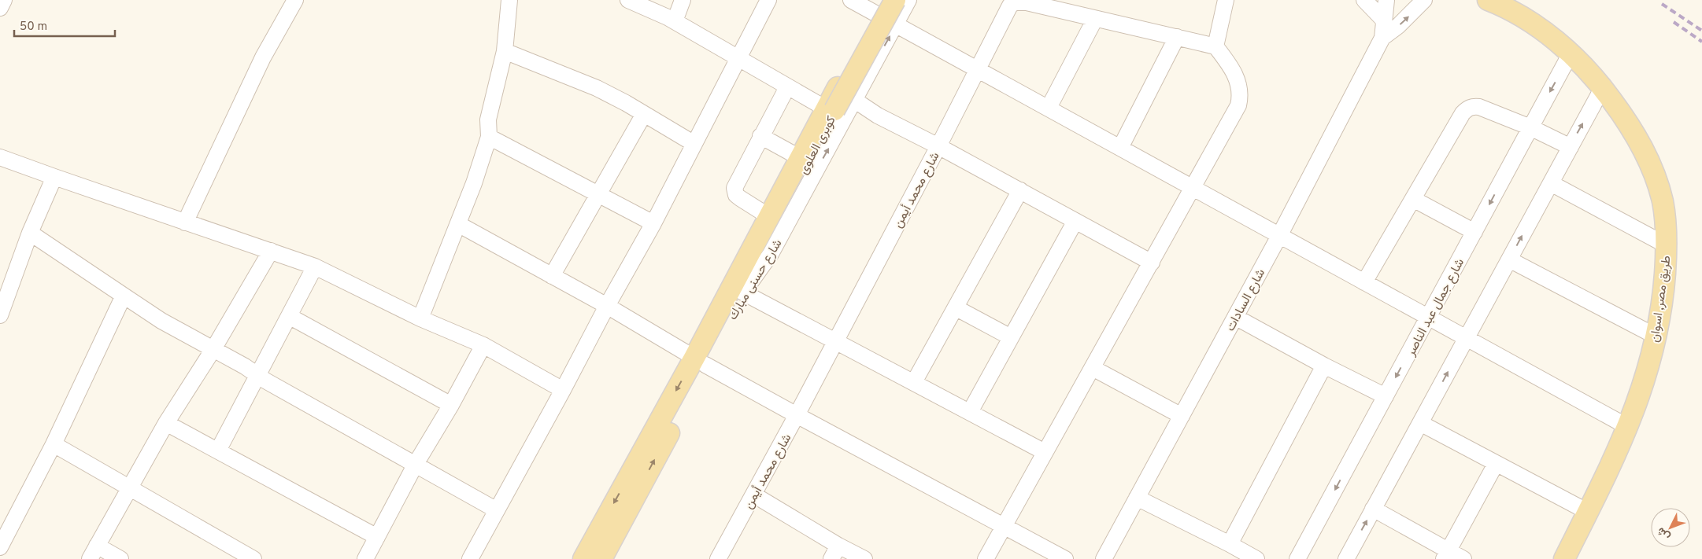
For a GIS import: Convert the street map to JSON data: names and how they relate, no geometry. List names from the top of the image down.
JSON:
{
  "streets": {
    "main road": ["كوبرى العلوى", "شارع حسنى مبارك", "طريق مصر, اسوان"],
    "street": ["شارع محمد أيمن", "شارع السادات", "شارع جمال عبد الناصر"]
  },
  "crossings": [
    ["كوبرى العلوى", "شارع حسنى مبارك"],
    ["طريق مصر, اسوان", "شارع جمال عبد الناصر"]
  ],
  "scale_bar": "50 m",
  "north": "bottom left"
}
